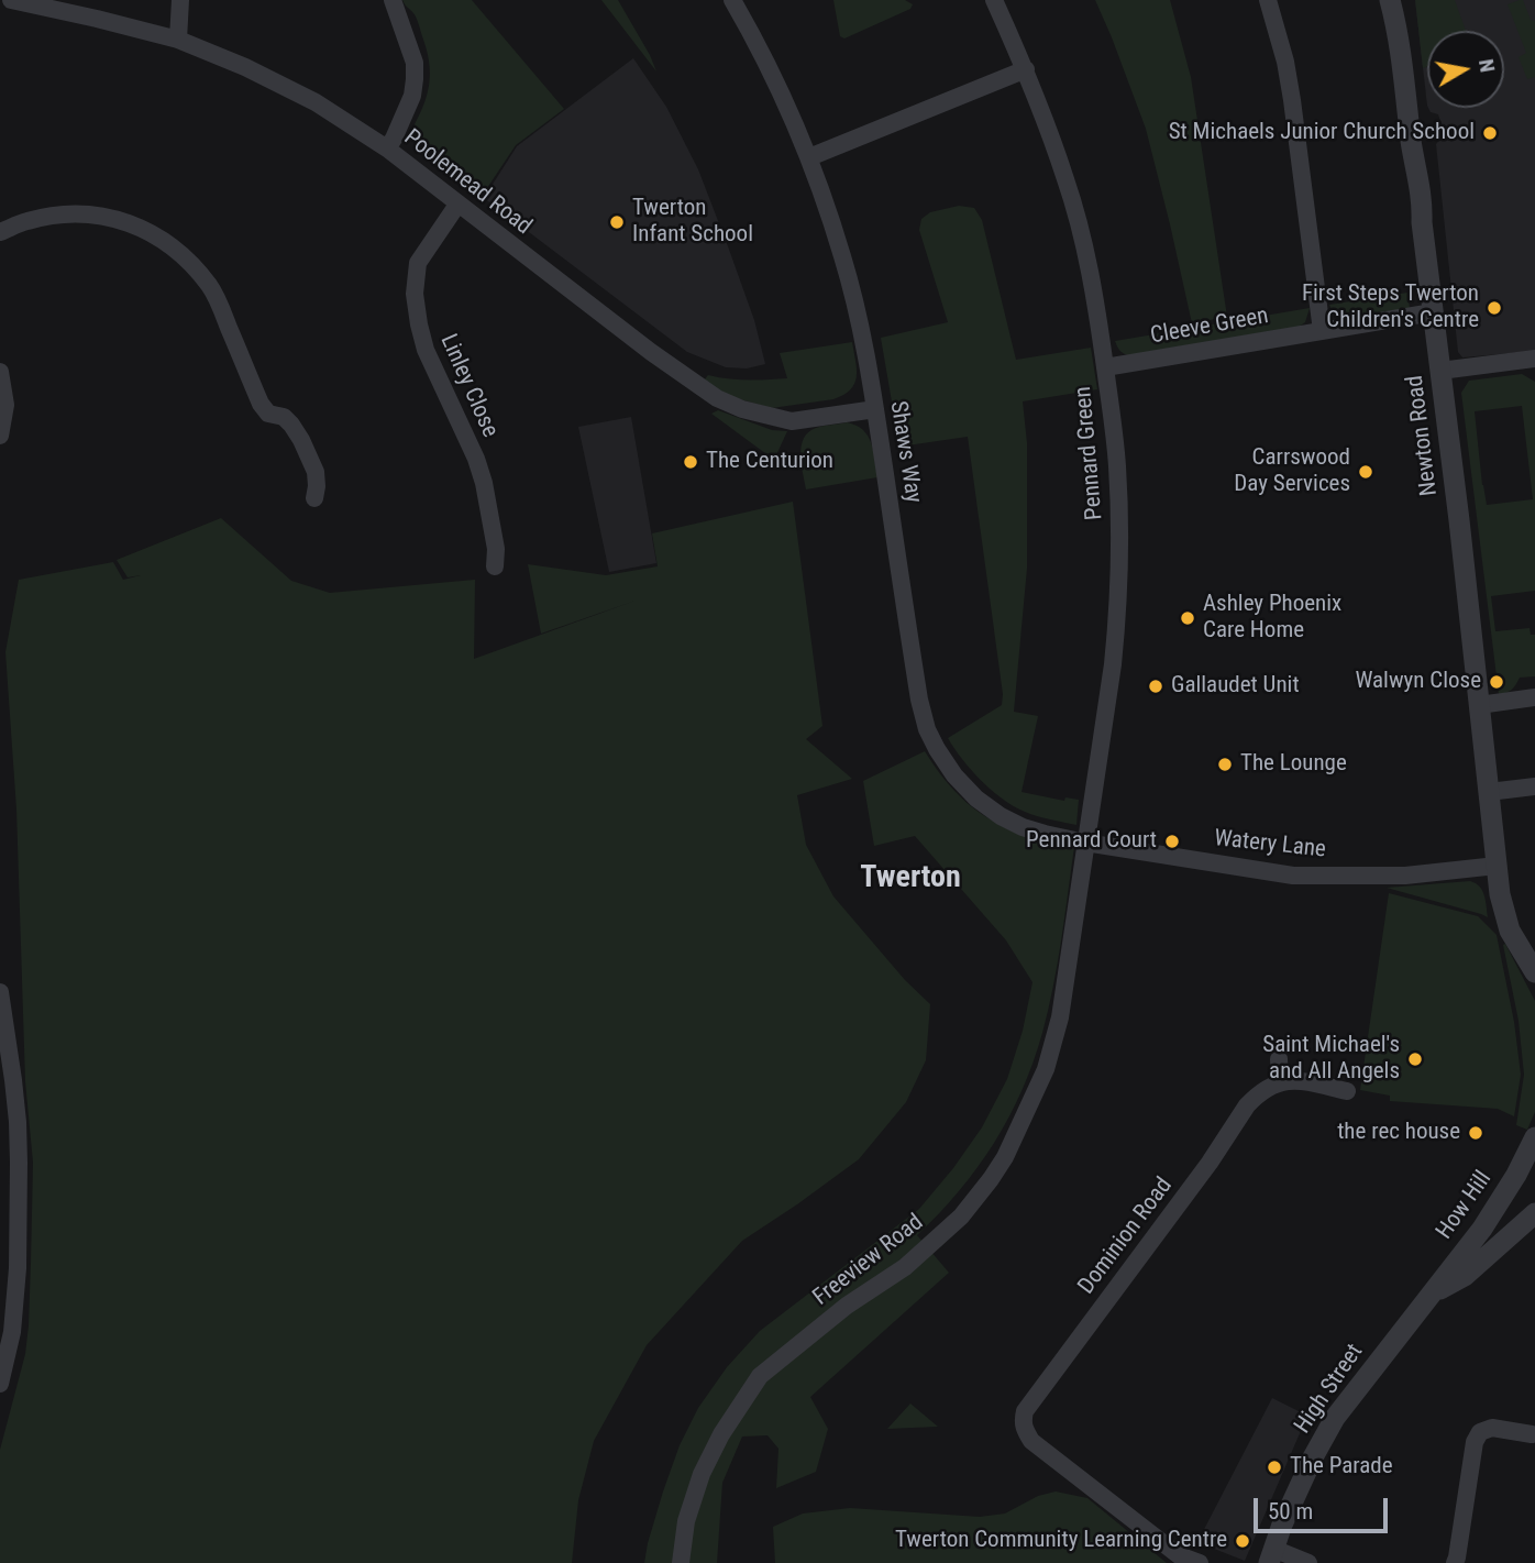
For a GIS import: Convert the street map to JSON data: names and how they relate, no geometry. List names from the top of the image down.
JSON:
{
  "streets": {
    "street": [
      "Poolemead Road",
      "Cleeve Green",
      "Linley Close",
      "Newton Road",
      "Shaws Way",
      "Pennard Green",
      "Watery Lane",
      "How Hill",
      "Dominion Road",
      "Freeview Road",
      "High Street"
    ]
  },
  "crossings": [
    ["Poolemead Road", "Linley Close"],
    ["Poolemead Road", "Shaws Way"],
    ["Cleeve Green", "Newton Road"],
    ["Cleeve Green", "Pennard Green"],
    ["Newton Road", "Watery Lane"],
    ["Shaws Way", "Pennard Green"],
    ["Shaws Way", "Watery Lane"],
    ["Shaws Way", "Freeview Road"],
    ["Pennard Green", "Watery Lane"],
    ["Pennard Green", "Freeview Road"],
    ["Watery Lane", "Freeview Road"],
    ["How Hill", "High Street"]
  ],
  "districts": ["Twerton"],
  "places": [
    "St Michaels Junior Church School",
    "Twerton Infant School",
    "First Steps Twerton Children's Centre",
    "The Centurion",
    "Carrswood Day Services",
    "Ashley Phoenix Care Home",
    "Walwyn Close",
    "Gallaudet Unit",
    "The Lounge",
    "Pennard Court",
    "Saint Michael's and All Angels",
    "the rec house",
    "The Parade",
    "Twerton Community Learning Centre"
  ],
  "scale_bar": "50 m",
  "north": "right"
}
